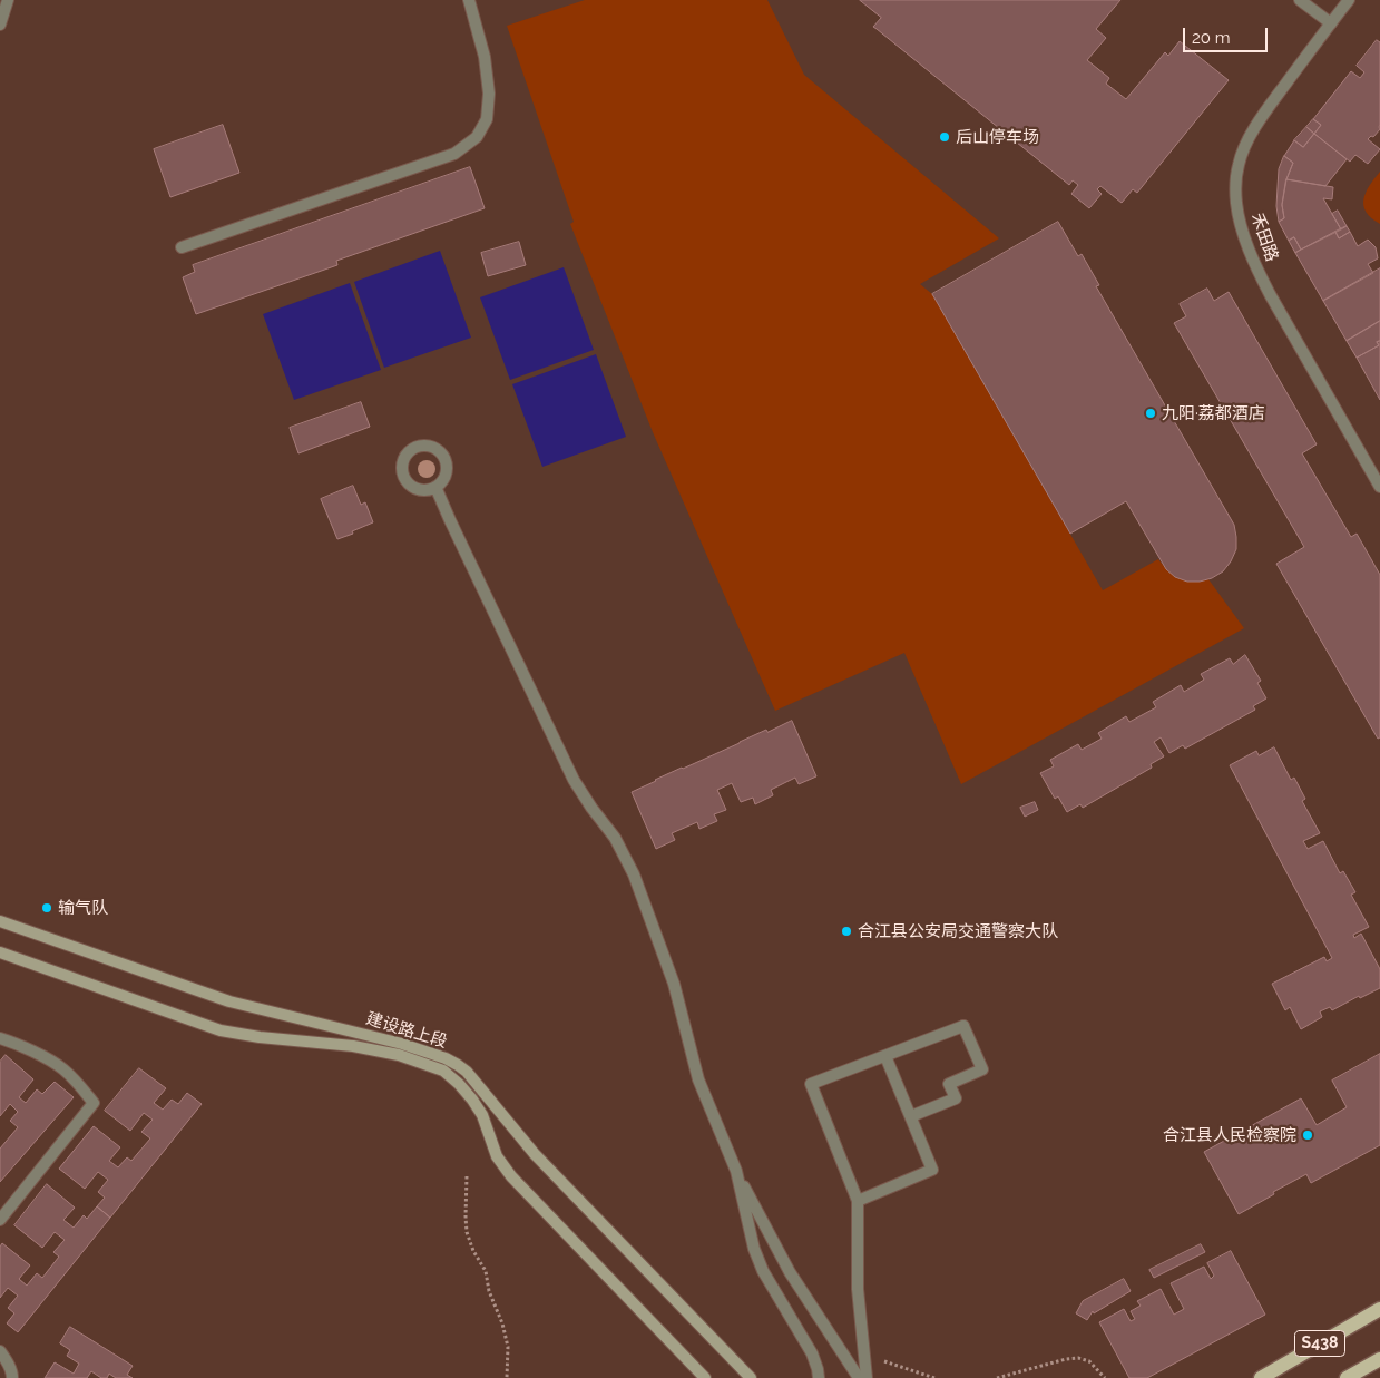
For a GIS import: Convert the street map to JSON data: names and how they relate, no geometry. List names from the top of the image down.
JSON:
{
  "streets": {
    "main road": ["建设路上段", "S438"],
    "street": ["禾田路"]
  },
  "places": [
    "后山停车场",
    "九阳·荔都酒店",
    "输气队",
    "合江县公安局交通警察大队",
    "合江县人民检察院"
  ],
  "scale_bar": "20 m"
}
